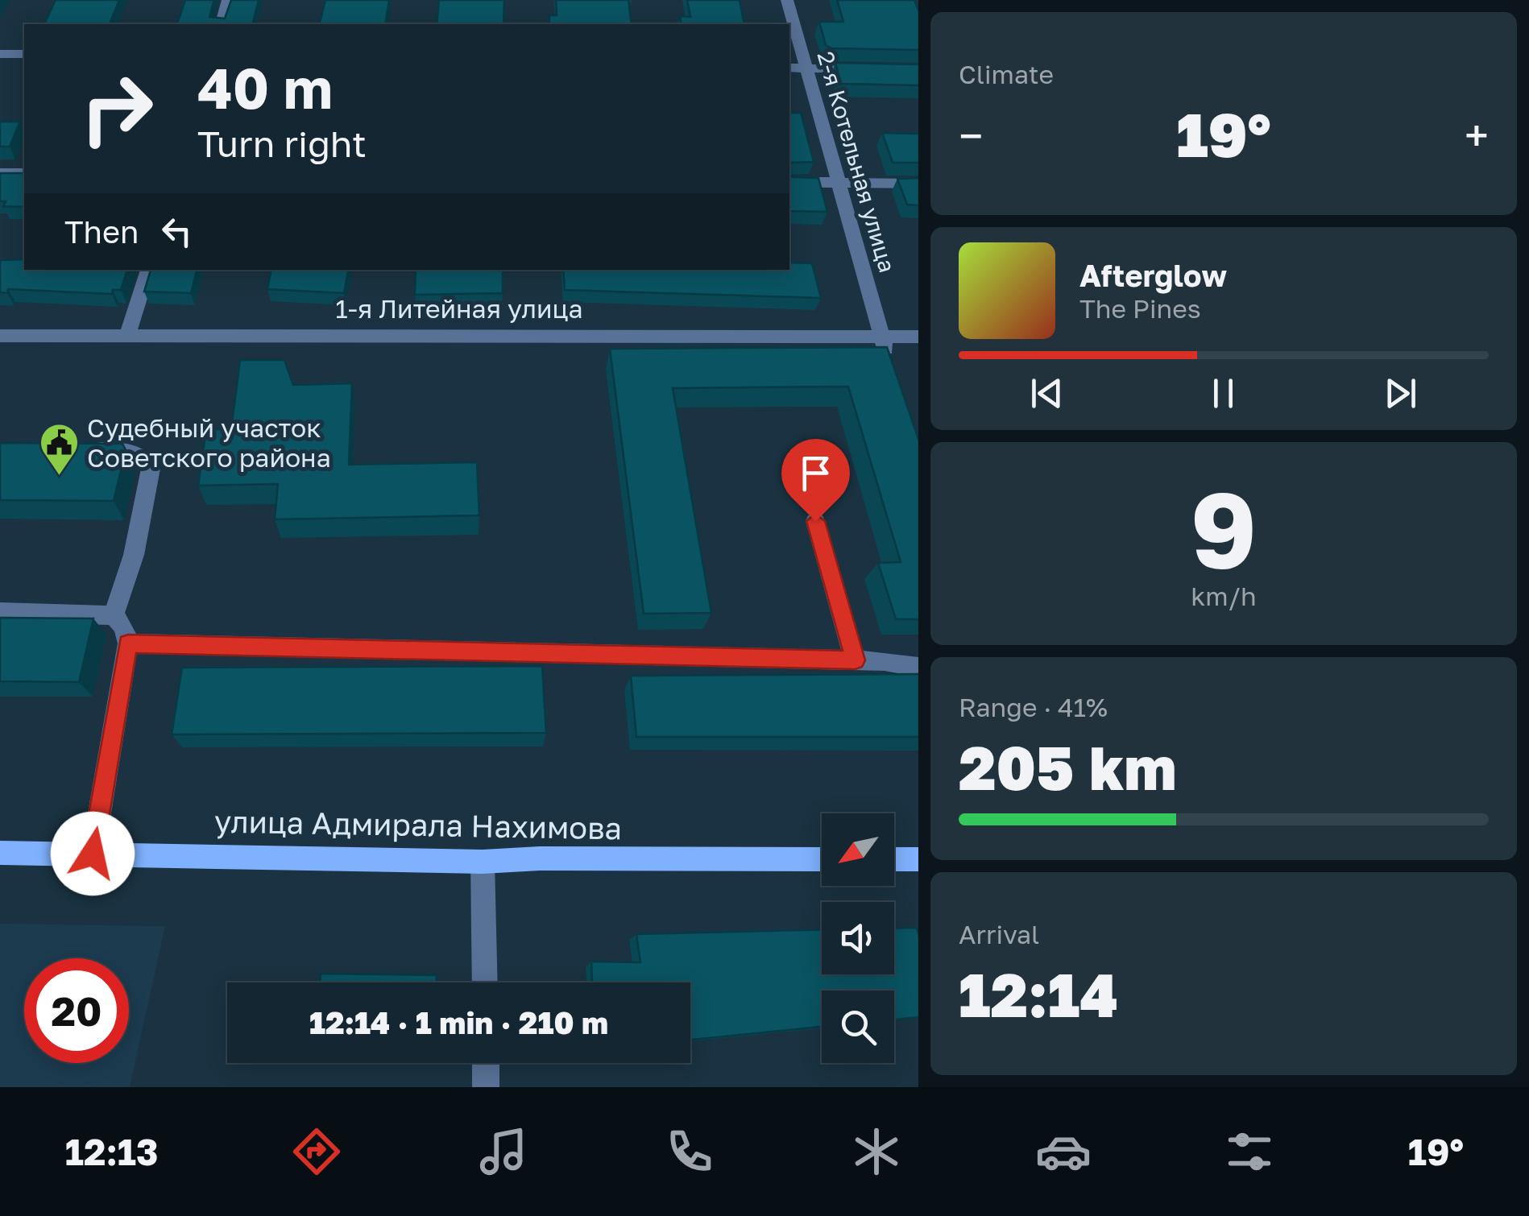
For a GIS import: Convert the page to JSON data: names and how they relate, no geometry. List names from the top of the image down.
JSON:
{
  "streets": {
    "main road": ["улица Адмирала Нахимова"],
    "street": ["2-я Котельная улица", "1-я Литейная улица"]
  },
  "crossings": [
    ["2-я Котельная улица", "1-я Литейная улица"]
  ],
  "places": {
    "public building": ["Судебный участок Советского района"]
  },
  "north": "bottom left",
  "page": {
    "tile": [
      "Climate",
      ["9", "km/h"],
      ["Range · 41%", "205 km"],
      ["Arrival", "12:14"]
    ],
    "turn": ["40 m", "Turn right"],
    "heat": ["−", "19°", "+"],
    "then": "Then",
    "song": ["Afterglow", "The Pines"],
    "limit": "20",
    "trip": "12:14 · 1 min · 210 m",
    "tabs": ["12:13", "19°"]
  }
}
